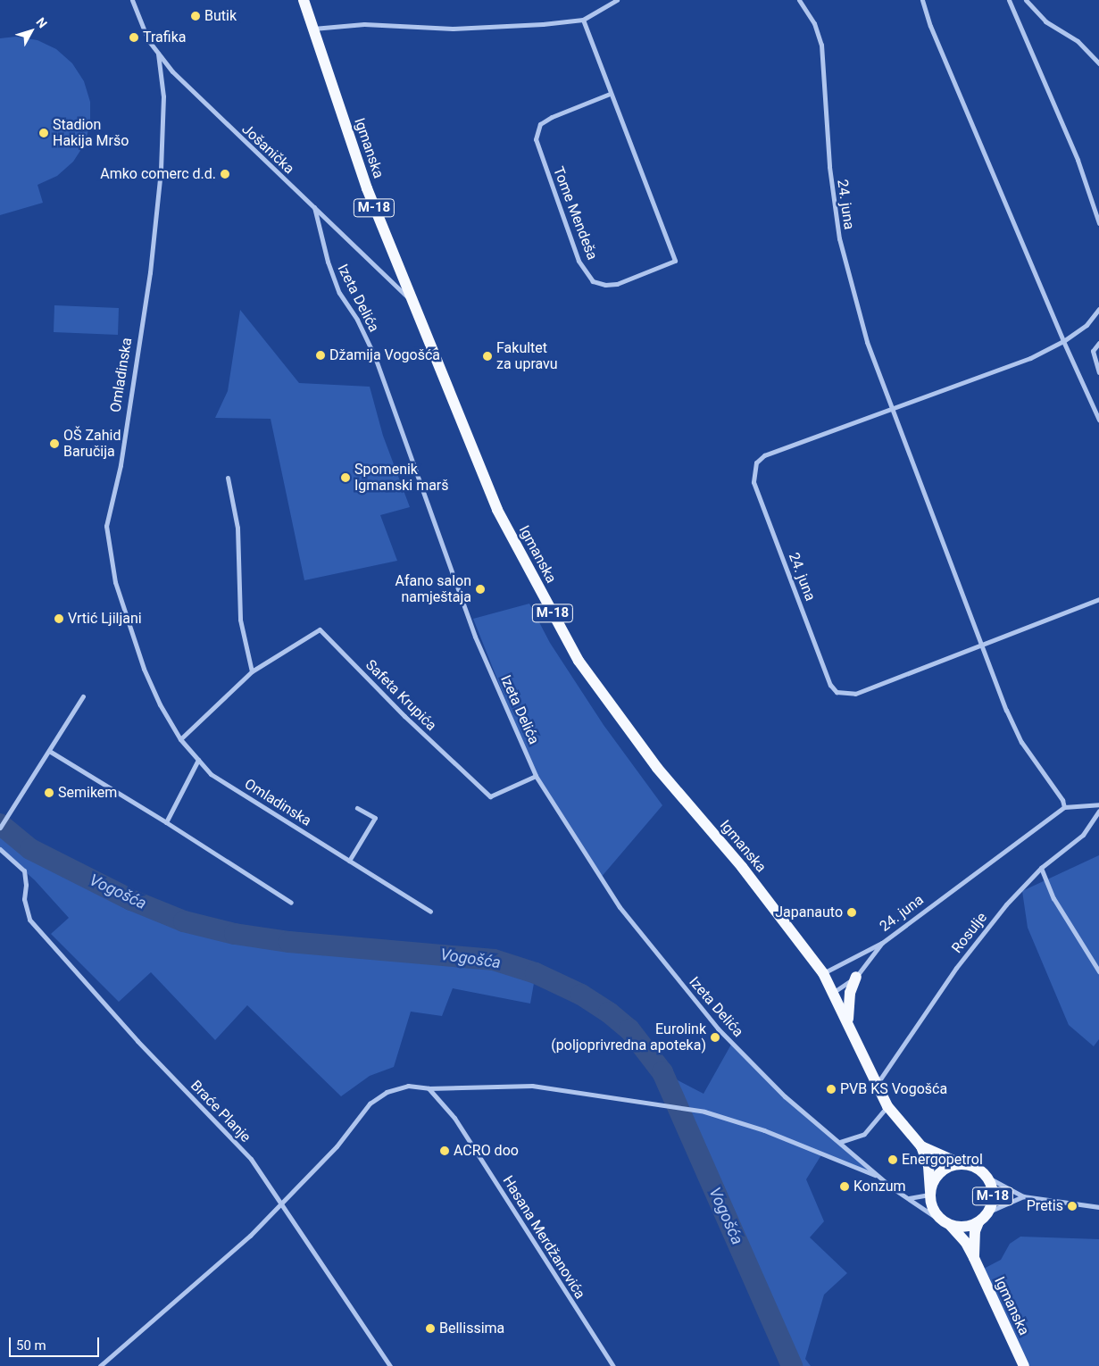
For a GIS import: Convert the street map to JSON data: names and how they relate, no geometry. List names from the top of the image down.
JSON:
{
  "streets": {
    "main road": ["Igmanska", "M-18"],
    "street": [
      "Jošanička",
      "24. juna",
      "Tome Mendeša",
      "Izeta Delića",
      "Omladinska",
      "Safeta Krupića",
      "Rosulje",
      "Braće Planje",
      "Hasana Merdžanovića"
    ]
  },
  "crossings": [
    ["Igmanska", "Jošanička"],
    ["Igmanska", "24. juna"],
    ["Igmanska", "M-18"],
    ["Igmanska", "Izeta Delića"],
    ["Igmanska", "Rosulje"],
    ["Jošanička", "Izeta Delića"],
    ["Jošanička", "Omladinska"],
    ["M-18", "Izeta Delića"],
    ["Izeta Delića", "Safeta Krupića"],
    ["Omladinska", "Safeta Krupića"]
  ],
  "water": ["Vogošća"],
  "places": [
    "Butik",
    "Trafika",
    "Stadion Hakija Mršo",
    "Amko comerc d.d.",
    "Džamija Vogošća",
    "Fakultet za upravu",
    "OŠ Zahid Baručija",
    "Spomenik Igmanski marš",
    "Afano salon namještaja",
    "Vrtić Ljiljani",
    "Semikem",
    "Japanauto",
    "Eurolink (poljoprivredna apoteka)",
    "PVB KS Vogošća",
    "ACRO doo",
    "Energopetrol",
    "Konzum",
    "Pretis",
    "Bellissima"
  ],
  "scale_bar": "50 m",
  "north": "top right"
}
